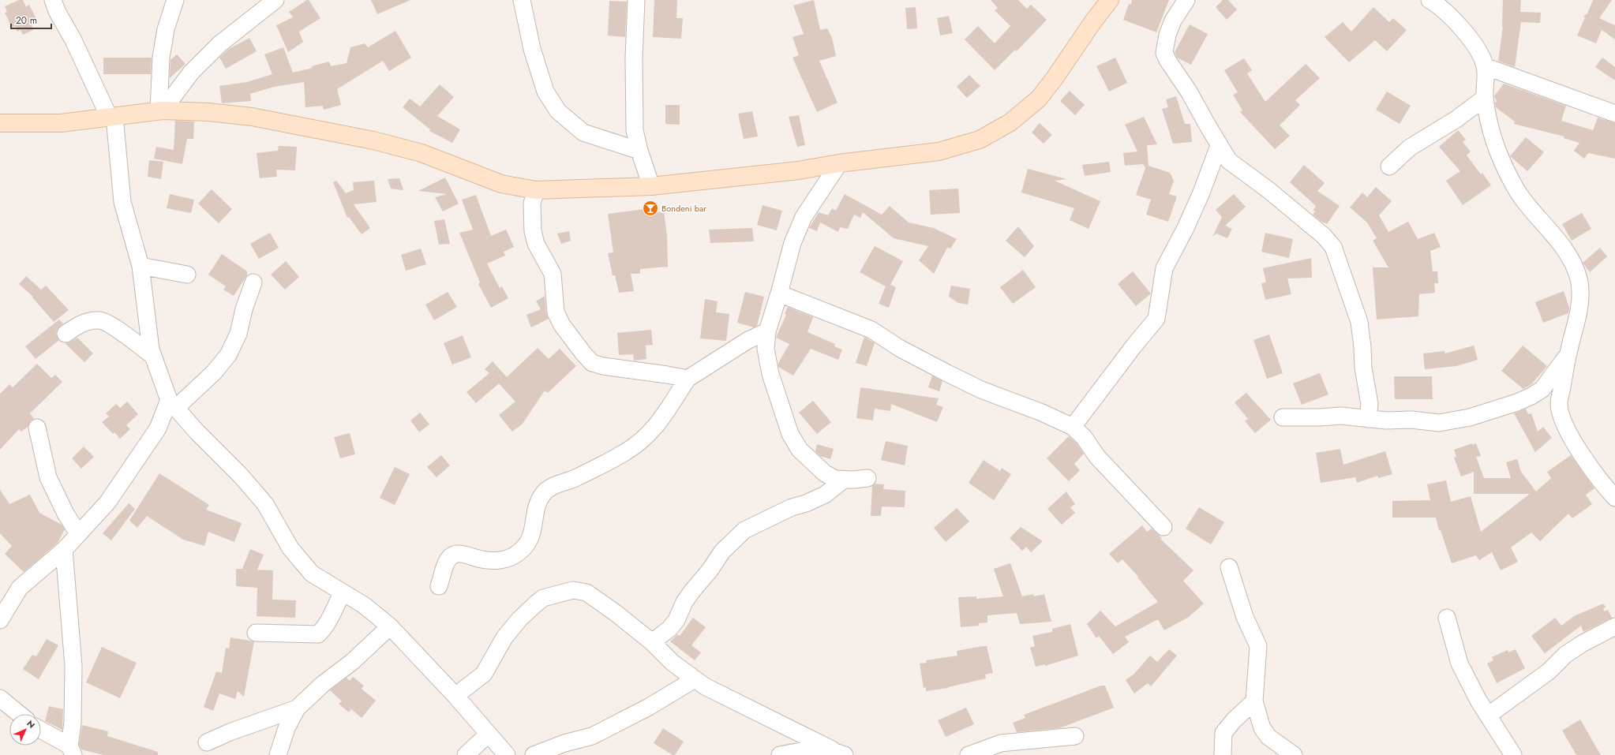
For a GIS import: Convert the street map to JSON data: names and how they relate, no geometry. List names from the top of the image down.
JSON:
{
  "places": {
    "bar": ["Bondeni bar"]
  },
  "scale_bar": "20 m",
  "north": "top right"
}
